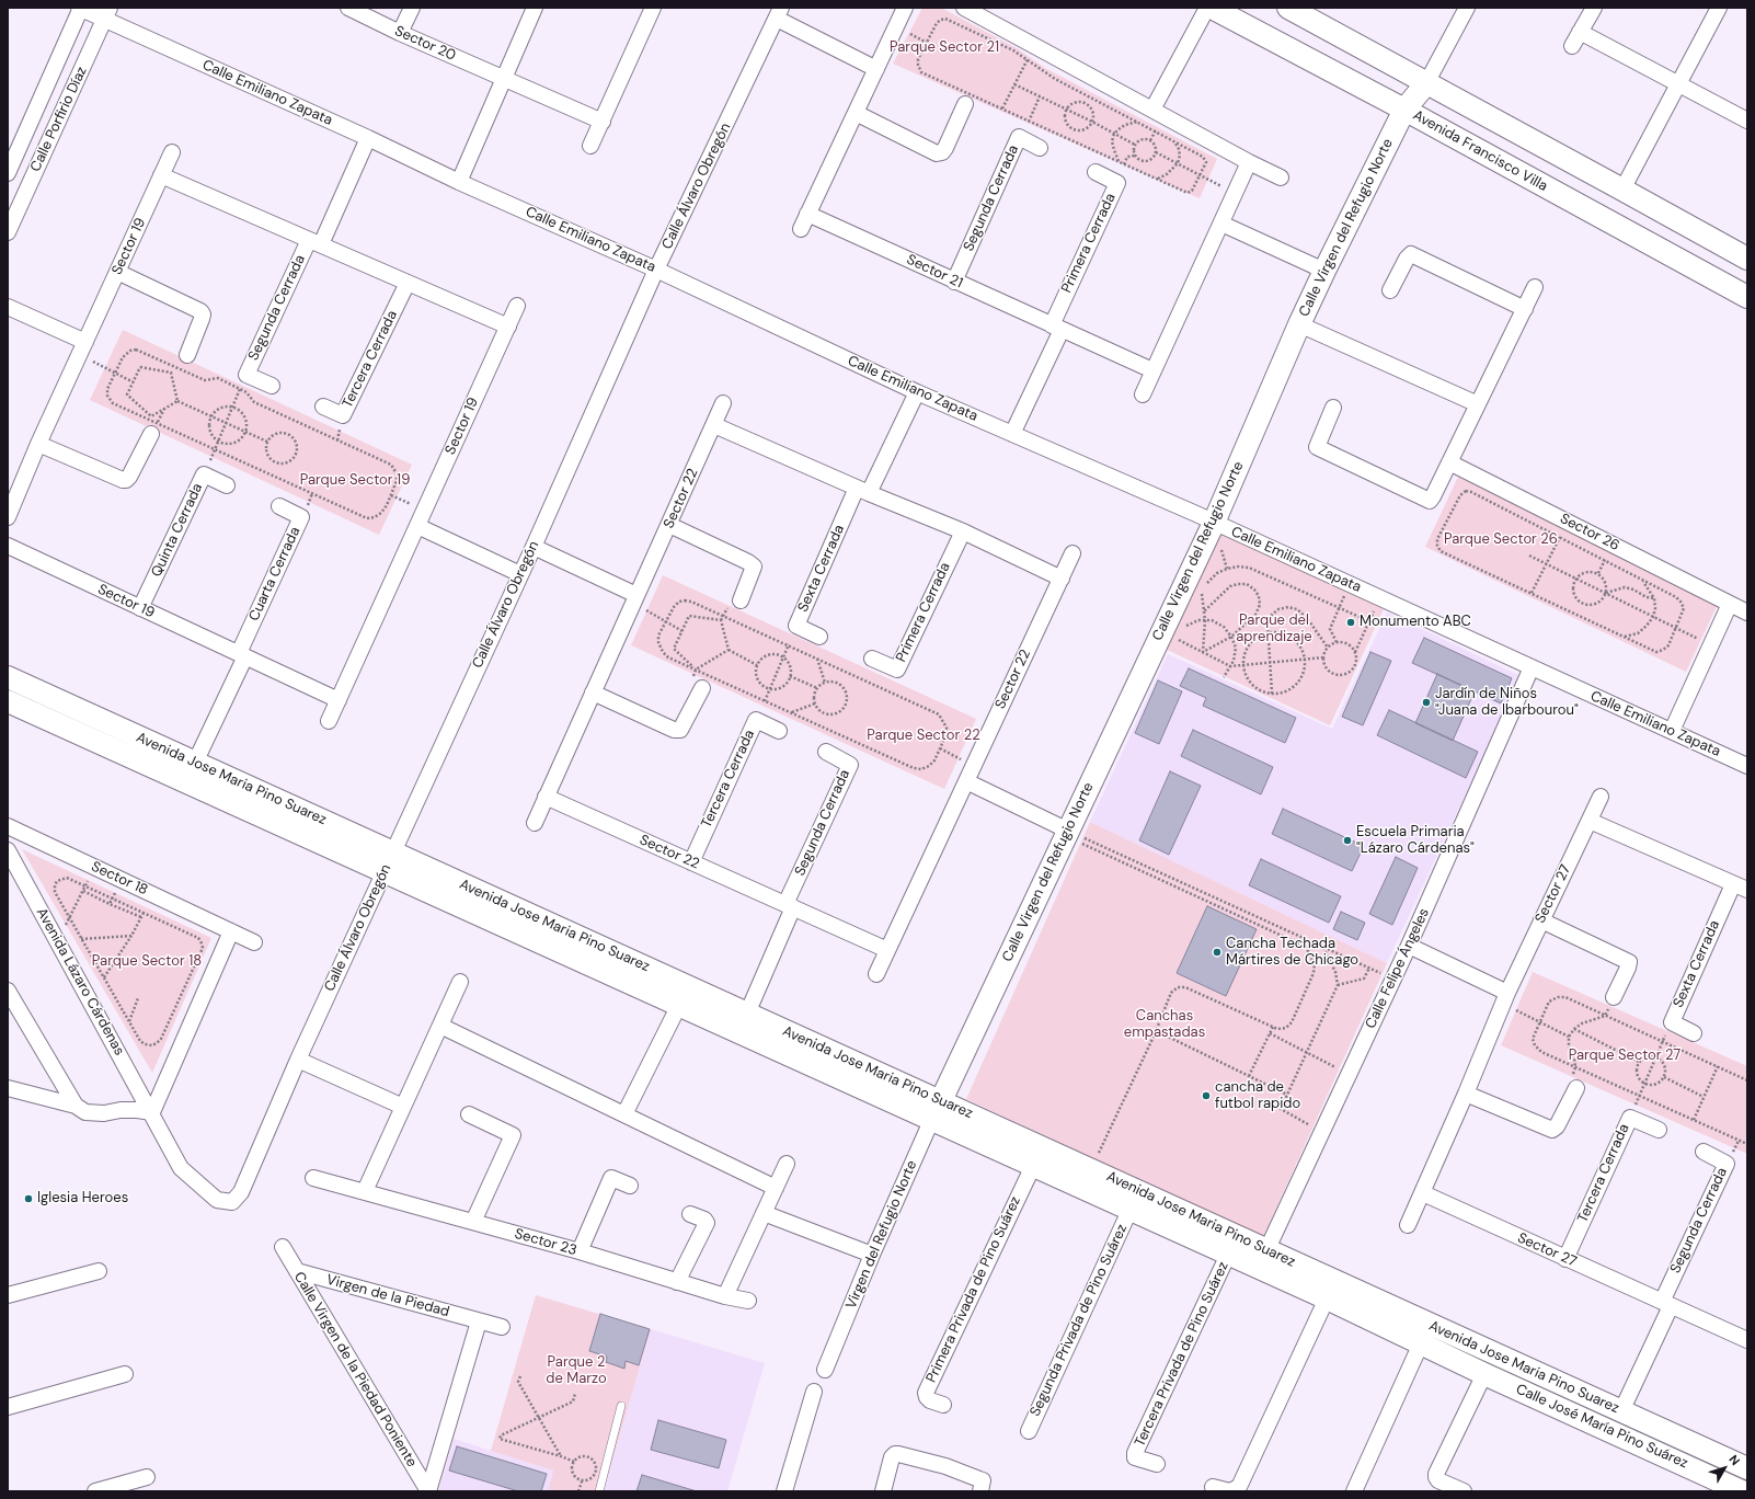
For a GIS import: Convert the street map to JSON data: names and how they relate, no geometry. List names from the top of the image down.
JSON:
{
  "streets": {
    "street": [
      "Sector 20",
      "Calle Emiliano Zapata",
      "Calle Porfirio Díaz",
      "Avenida Francisco Villa",
      "Calle Álvaro Obregón",
      "Segunda Cerrada",
      "Calle Virgen del Refugio Norte",
      "Primera Cerrada",
      "Sector 19",
      "Sector 21",
      "Tercera Cerrada",
      "Sector 22",
      "Quinta Cerrada",
      "Sector 26",
      "Sexta Cerrada",
      "Cuarta Cerrada",
      "Avenida Jose Maria Pino Suarez",
      "Sector 18",
      "Sector 27",
      "Calle Felipe Ángeles",
      "Avenida Lázaro Cárdenas",
      "Virgen del Refugio Norte",
      "Sector 23",
      "Primera Privada de Pino Suárez",
      "Virgen de la Piedad",
      "Segunda Privada de Pino Suárez",
      "Tercera Privada de Pino Suárez",
      "Calle Virgen de la Piedad Poniente",
      "Calle José María Pino Suárez"
    ]
  },
  "crossings": [
    ["Calle Emiliano Zapata", "Calle Porfirio Díaz"],
    ["Calle Emiliano Zapata", "Calle Álvaro Obregón"],
    ["Calle Emiliano Zapata", "Calle Virgen del Refugio Norte"],
    ["Calle Emiliano Zapata", "Calle Felipe Ángeles"],
    ["Avenida Francisco Villa", "Calle Virgen del Refugio Norte"],
    ["Calle Álvaro Obregón", "Avenida Jose Maria Pino Suarez"],
    ["Calle Álvaro Obregón", "Avenida Lázaro Cárdenas"],
    ["Segunda Cerrada", "Sector 21"],
    ["Segunda Cerrada", "Sector 22"],
    ["Segunda Cerrada", "Sector 27"],
    ["Calle Virgen del Refugio Norte", "Avenida Jose Maria Pino Suarez"],
    ["Calle Virgen del Refugio Norte", "Virgen del Refugio Norte"],
    ["Primera Cerrada", "Sector 21"],
    ["Sector 19", "Quinta Cerrada"],
    ["Sector 19", "Cuarta Cerrada"],
    ["Tercera Cerrada", "Sector 22"],
    ["Tercera Cerrada", "Sector 27"],
    ["Avenida Jose Maria Pino Suarez", "Calle Felipe Ángeles"],
    ["Avenida Jose Maria Pino Suarez", "Virgen del Refugio Norte"],
    ["Avenida Jose Maria Pino Suarez", "Primera Privada de Pino Suárez"],
    ["Avenida Jose Maria Pino Suarez", "Segunda Privada de Pino Suárez"],
    ["Avenida Jose Maria Pino Suarez", "Tercera Privada de Pino Suárez"],
    ["Avenida Jose Maria Pino Suarez", "Calle José María Pino Suárez"],
    ["Virgen de la Piedad", "Calle Virgen de la Piedad Poniente"]
  ],
  "parks": [
    "Parque Sector 21",
    "Parque Sector 19",
    "Parque Sector 26",
    "Parque del aprendizaje",
    "Parque Sector 22",
    "Parque Sector 18",
    "Canchas empastadas",
    "Parque Sector 27",
    "Parque 2 de Marzo"
  ],
  "places": [
    "Monumento ABC",
    "Jardín de Niños \"Juana de Ibarbourou\"",
    "Escuela Primaria \"Lázaro Cárdenas\"",
    "Cancha Techada Mártires de Chicago",
    "cancha de futbol rapido",
    "Iglesia Heroes"
  ],
  "north": "top right"
}
